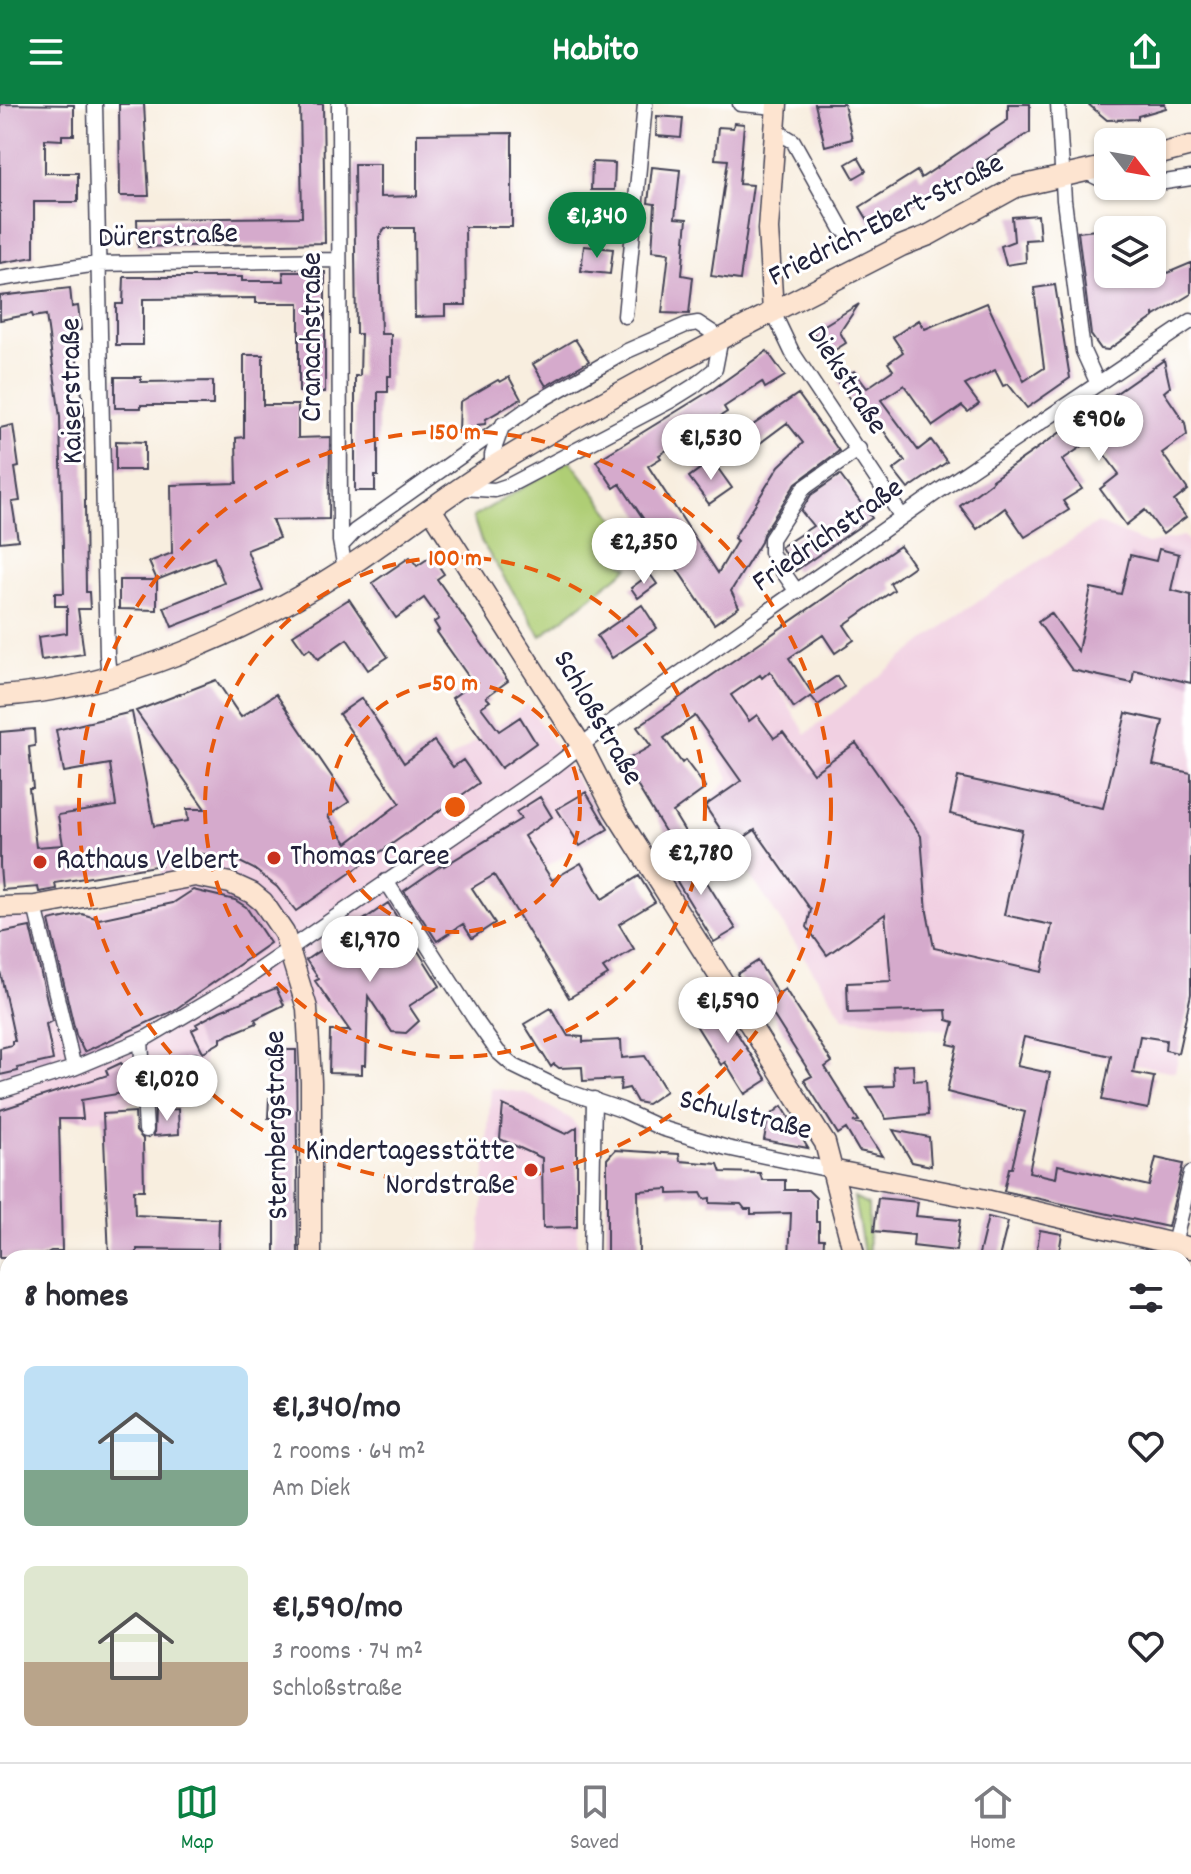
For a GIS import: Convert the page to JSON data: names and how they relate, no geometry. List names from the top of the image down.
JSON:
{
  "streets": {
    "main road": [
      "Friedrich-Ebert-Straße",
      "Schloßstraße",
      "Schulstraße",
      "Sternbergstraße"
    ],
    "street": [
      "Dürerstraße",
      "Cranachstraße",
      "Diekstraße",
      "Kaiserstraße",
      "Friedrichstraße"
    ]
  },
  "crossings": [
    ["Friedrich-Ebert-Straße", "Cranachstraße"],
    ["Friedrich-Ebert-Straße", "Diekstraße"],
    ["Friedrich-Ebert-Straße", "Kaiserstraße"],
    ["Friedrich-Ebert-Straße", "Schloßstraße"],
    ["Dürerstraße", "Cranachstraße"],
    ["Dürerstraße", "Kaiserstraße"],
    ["Diekstraße", "Friedrichstraße"],
    ["Friedrichstraße", "Schloßstraße"],
    ["Friedrichstraße", "Schulstraße"],
    ["Friedrichstraße", "Sternbergstraße"],
    ["Schloßstraße", "Schulstraße"]
  ],
  "places": ["Thomas Caree", "Rathaus Velbert", "Kindertagesstätte Nordstraße"],
  "north": "bottom right",
  "page": {
    "header": "Habito",
    "price": [
      "€1,340",
      "€906",
      "€1,530",
      "€2,350",
      "€2,780",
      "€1,970",
      "€1,590",
      "€1,020"
    ],
    "heading": "8 homes",
    "list": [
      {
        "name": "€1,340/mo",
        "note": "2 rooms · 64 m² · Am Diek"
      },
      {
        "name": "€1,590/mo",
        "note": "3 rooms · 74 m² · Schloßstraße"
      }
    ],
    "tabs": ["Map", "Saved", "Home"]
  },
  "rings": ["150 m", "100 m", "50 m"]
}
